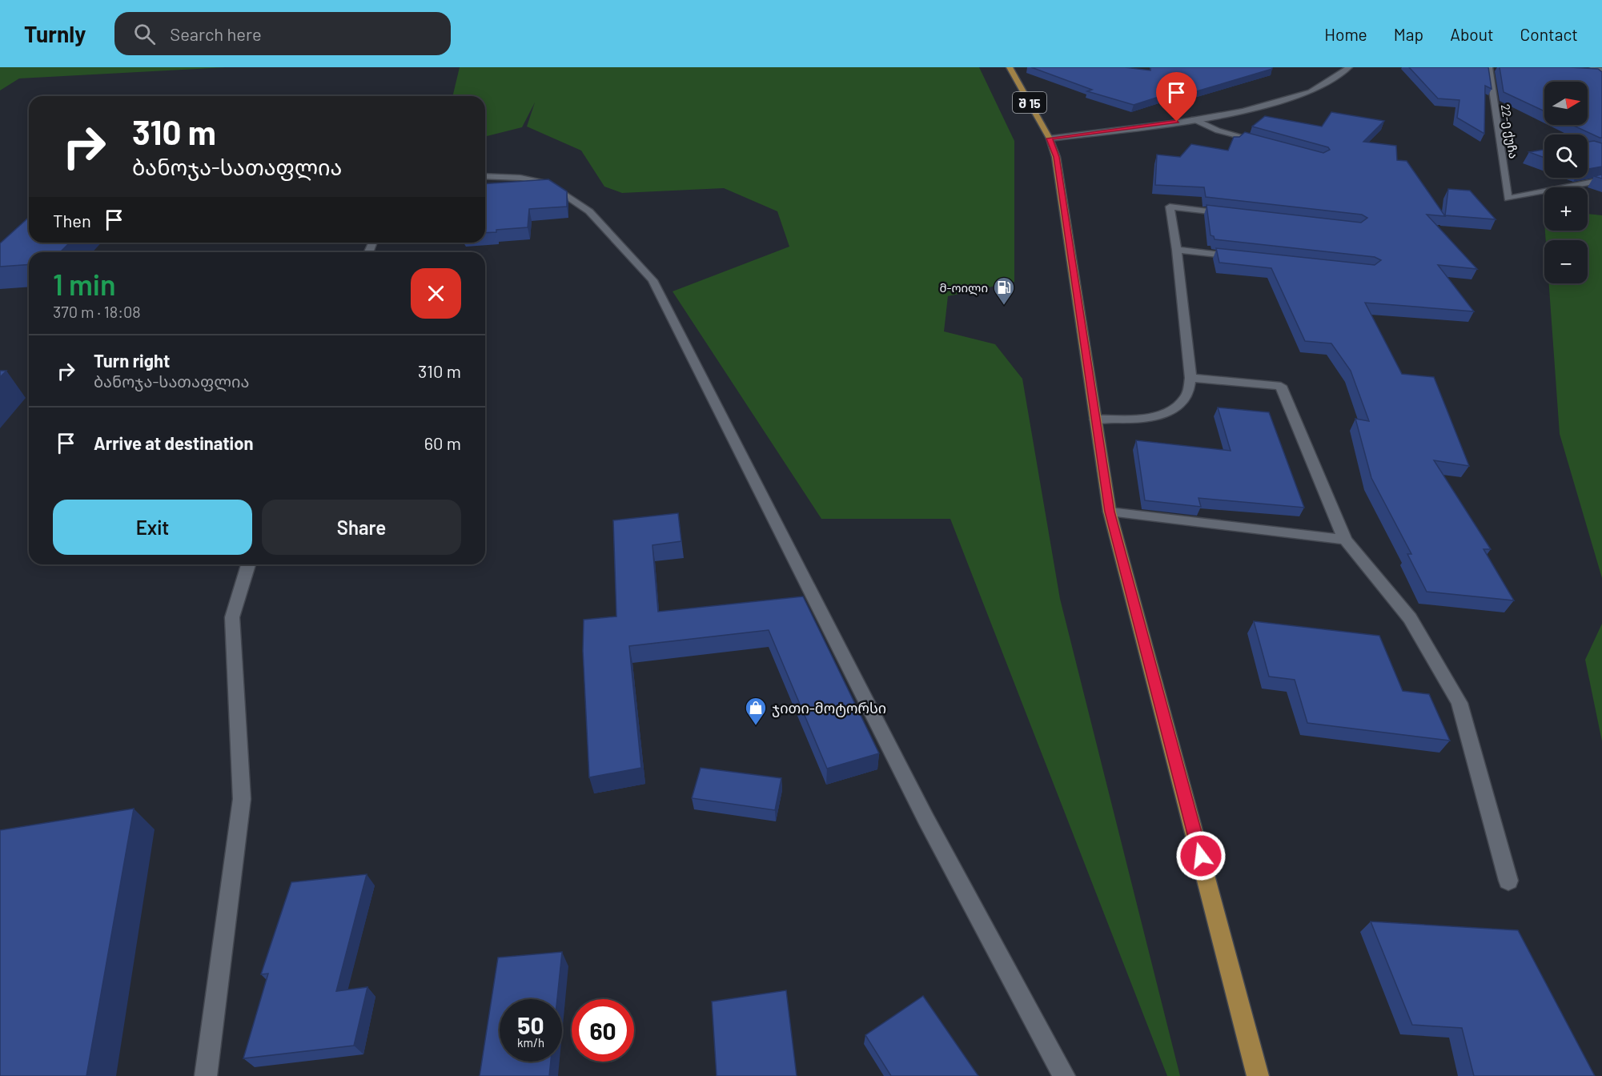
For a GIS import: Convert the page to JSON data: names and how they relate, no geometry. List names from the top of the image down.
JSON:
{
  "streets": {
    "main road": ["შ 15"],
    "street": ["22-ე ქუჩა"]
  },
  "places": {
    "fuel station": ["მ-ოილი"],
    "shop": ["ჯითი-მოტორსი"]
  },
  "north": "right",
  "page": {
    "header": "Turnly",
    "search": "Search here",
    "nav": [
      "Home",
      "Map",
      "About",
      "Contact"
    ],
    "map_buttons": ["+", "−"],
    "turn": ["310 m", "ბანოჯა-სათაფლია"],
    "then": "Then",
    "heading": ["1 min", "370 m · 18:08"],
    "list": [
      {
        "name": "Turn right",
        "note": "ბანოჯა-სათაფლია",
        "value": "310 m"
      },
      {
        "name": "Arrive at destination",
        "value": "60 m"
      }
    ],
    "buttons": ["Exit", "Share"],
    "speed": "50 km/h",
    "limit": "60"
  }
}
